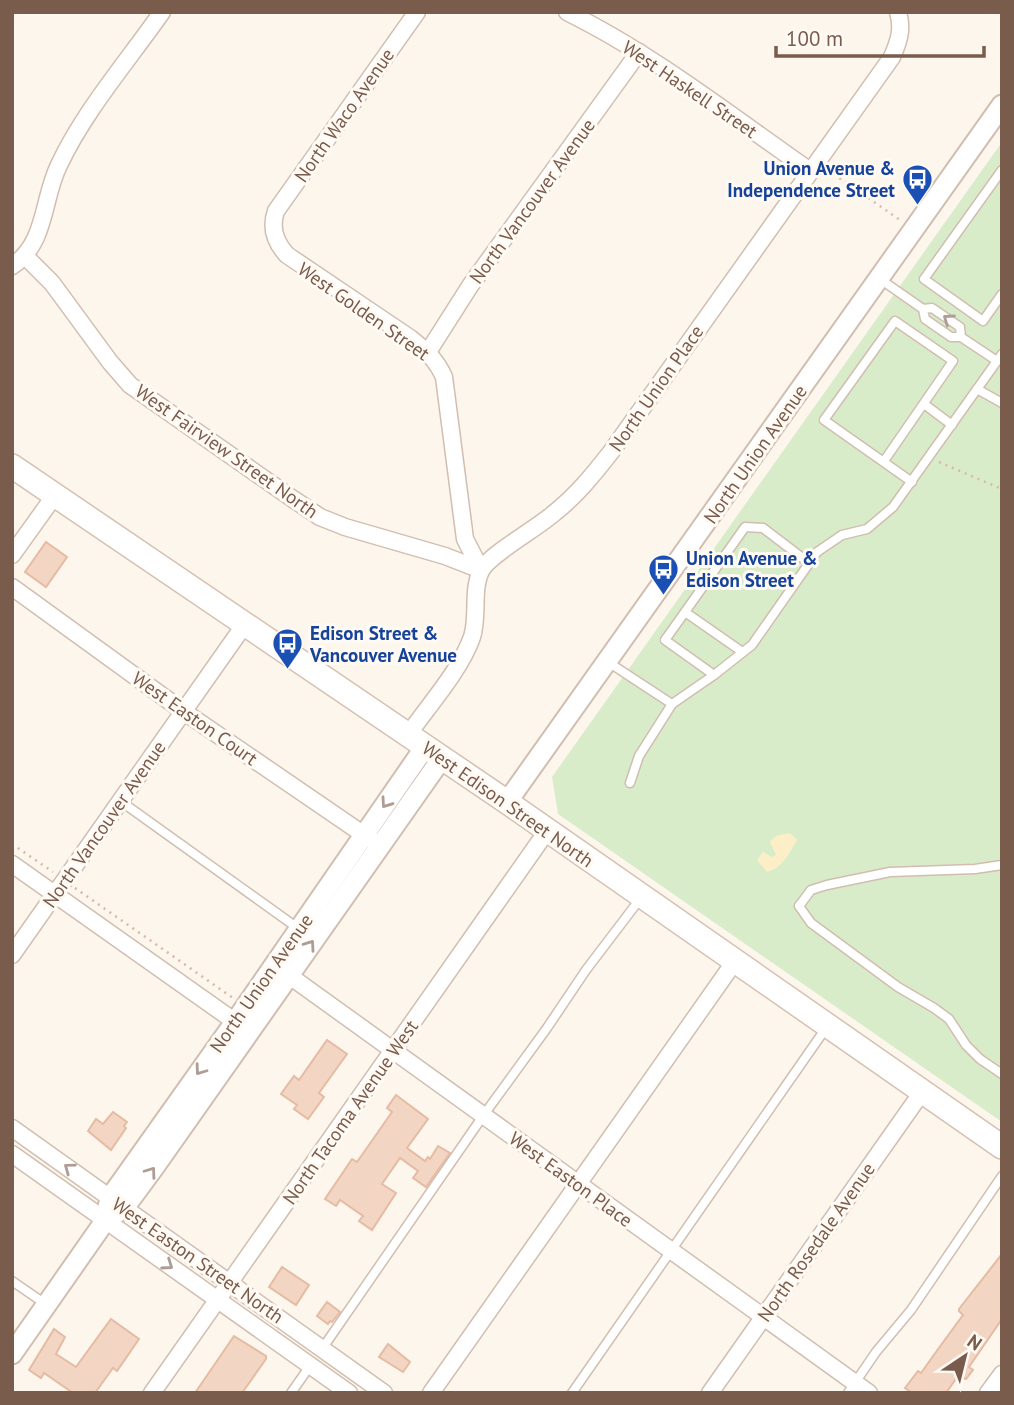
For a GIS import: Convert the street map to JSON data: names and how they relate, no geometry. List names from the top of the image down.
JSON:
{
  "streets": {
    "main road": ["West Edison Street North"],
    "street": [
      "West Haskell Street",
      "North Waco Avenue",
      "North Vancouver Avenue",
      "West Golden Street",
      "North Union Place",
      "West Fairview Street North",
      "North Union Avenue",
      "West Easton Court",
      "North Tacoma Avenue West",
      "West Easton Place",
      "North Rosedale Avenue",
      "West Easton Street North"
    ]
  },
  "crossings": [
    ["West Haskell Street", "North Vancouver Avenue"],
    ["West Haskell Street", "North Union Place"],
    ["North Waco Avenue", "West Golden Street"],
    ["North Vancouver Avenue", "West Golden Street"],
    ["North Vancouver Avenue", "West Easton Court"],
    ["North Vancouver Avenue", "West Edison Street North"],
    ["West Golden Street", "North Union Place"],
    ["West Golden Street", "West Fairview Street North"],
    ["North Union Place", "West Fairview Street North"],
    ["North Union Avenue", "West Easton Court"],
    ["North Union Avenue", "West Edison Street North"],
    ["North Union Avenue", "West Easton Place"],
    ["North Union Avenue", "West Easton Street North"],
    ["West Edison Street North", "North Tacoma Avenue West"],
    ["West Edison Street North", "North Rosedale Avenue"],
    ["North Tacoma Avenue West", "West Easton Place"],
    ["North Tacoma Avenue West", "West Easton Street North"],
    ["West Easton Place", "North Rosedale Avenue"]
  ],
  "places": {
    "bus stop": ["Union Avenue & Independence Street", "Union Avenue & Edison Street", "Edison Street & Vancouver Avenue"]
  },
  "scale_bar": "100 m",
  "north": "top right"
}
